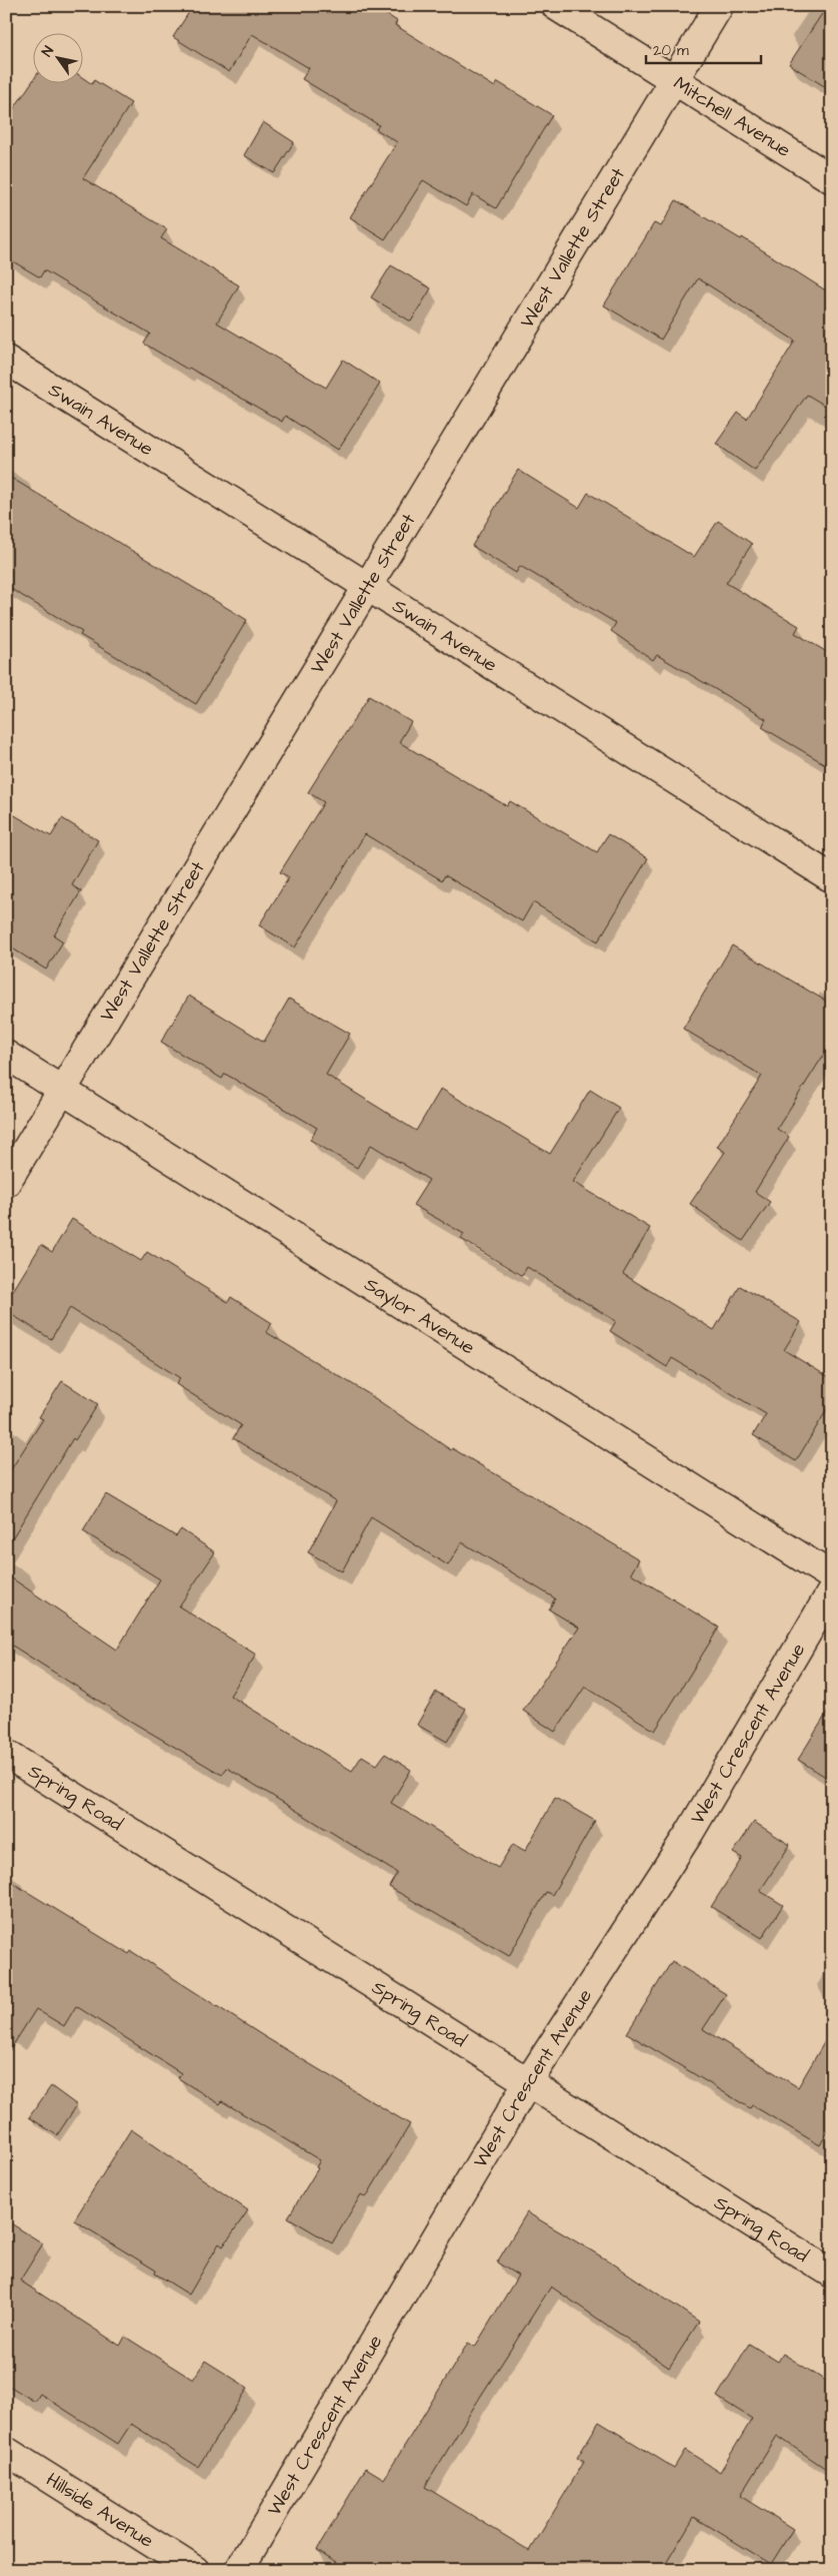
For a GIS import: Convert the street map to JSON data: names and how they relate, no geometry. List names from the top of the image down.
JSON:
{
  "streets": {
    "street": [
      "Mitchell Avenue",
      "West Vallette Street",
      "Swain Avenue",
      "Saylor Avenue",
      "West Crescent Avenue",
      "Spring Road",
      "Hillside Avenue"
    ]
  },
  "crossings": [
    ["Mitchell Avenue", "West Vallette Street"],
    ["West Vallette Street", "Swain Avenue"],
    ["West Vallette Street", "Saylor Avenue"],
    ["West Crescent Avenue", "Spring Road"]
  ],
  "scale_bar": "20 m",
  "north": "top left"
}
